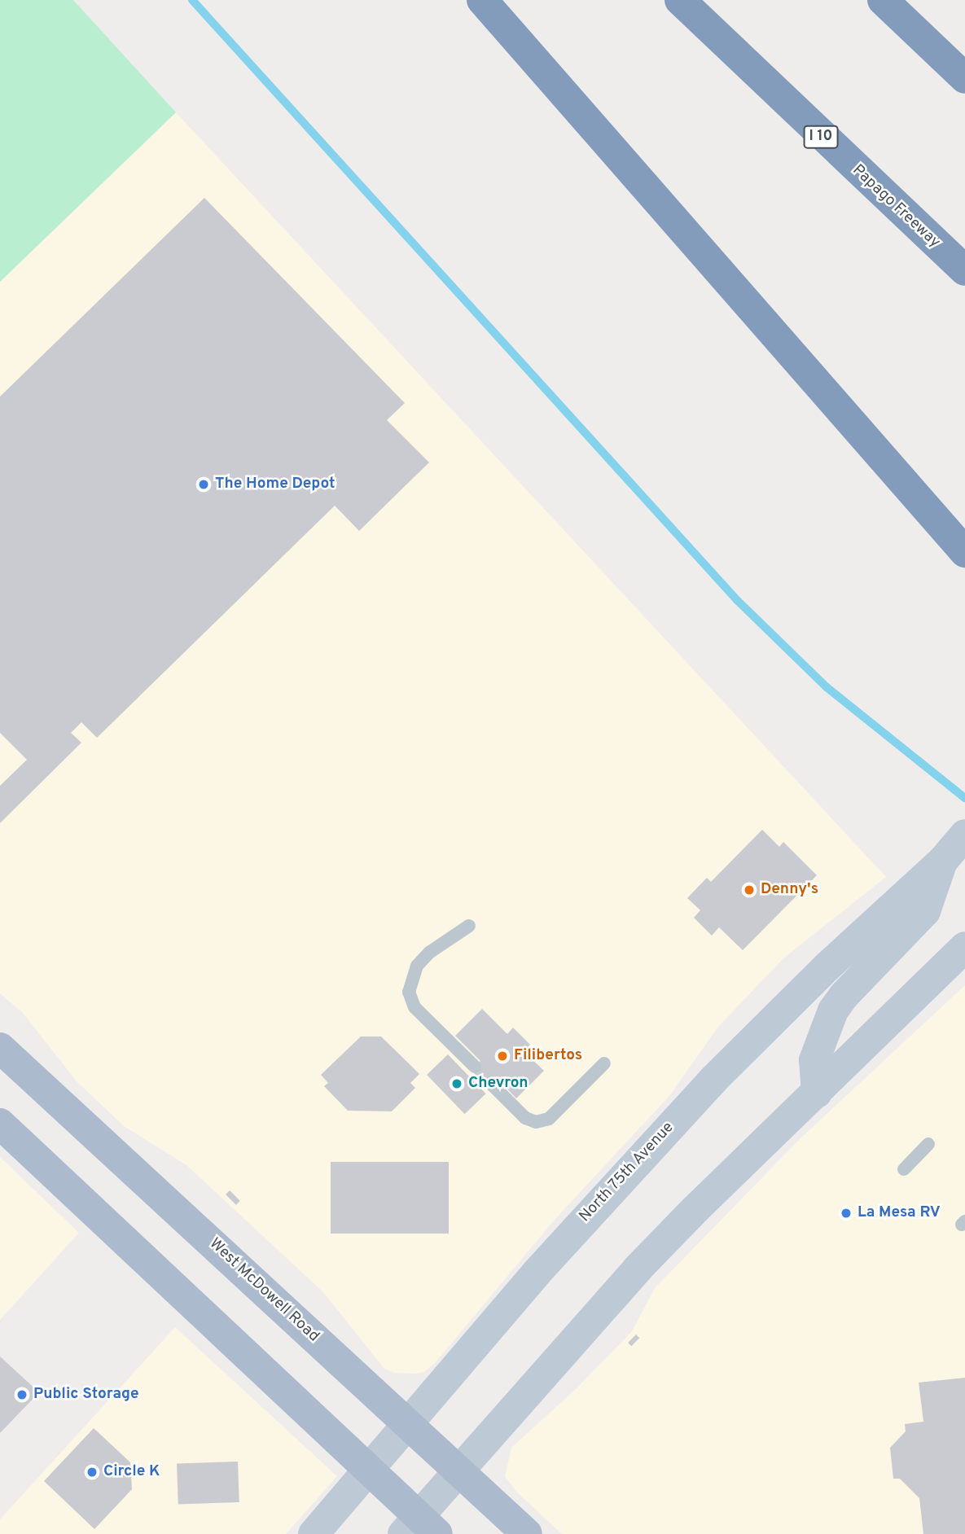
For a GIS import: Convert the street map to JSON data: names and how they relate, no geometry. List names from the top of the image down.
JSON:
{
  "streets": {
    "highway": ["I 10", "Papago Freeway"],
    "main road": ["North 75th Avenue", "West McDowell Road"]
  },
  "crossings": [
    ["North 75th Avenue", "West McDowell Road"]
  ],
  "places": [
    "The Home Depot",
    "Denny's",
    "Filibertos",
    "Chevron",
    "La Mesa RV",
    "Public Storage",
    "Circle K"
  ]
}
